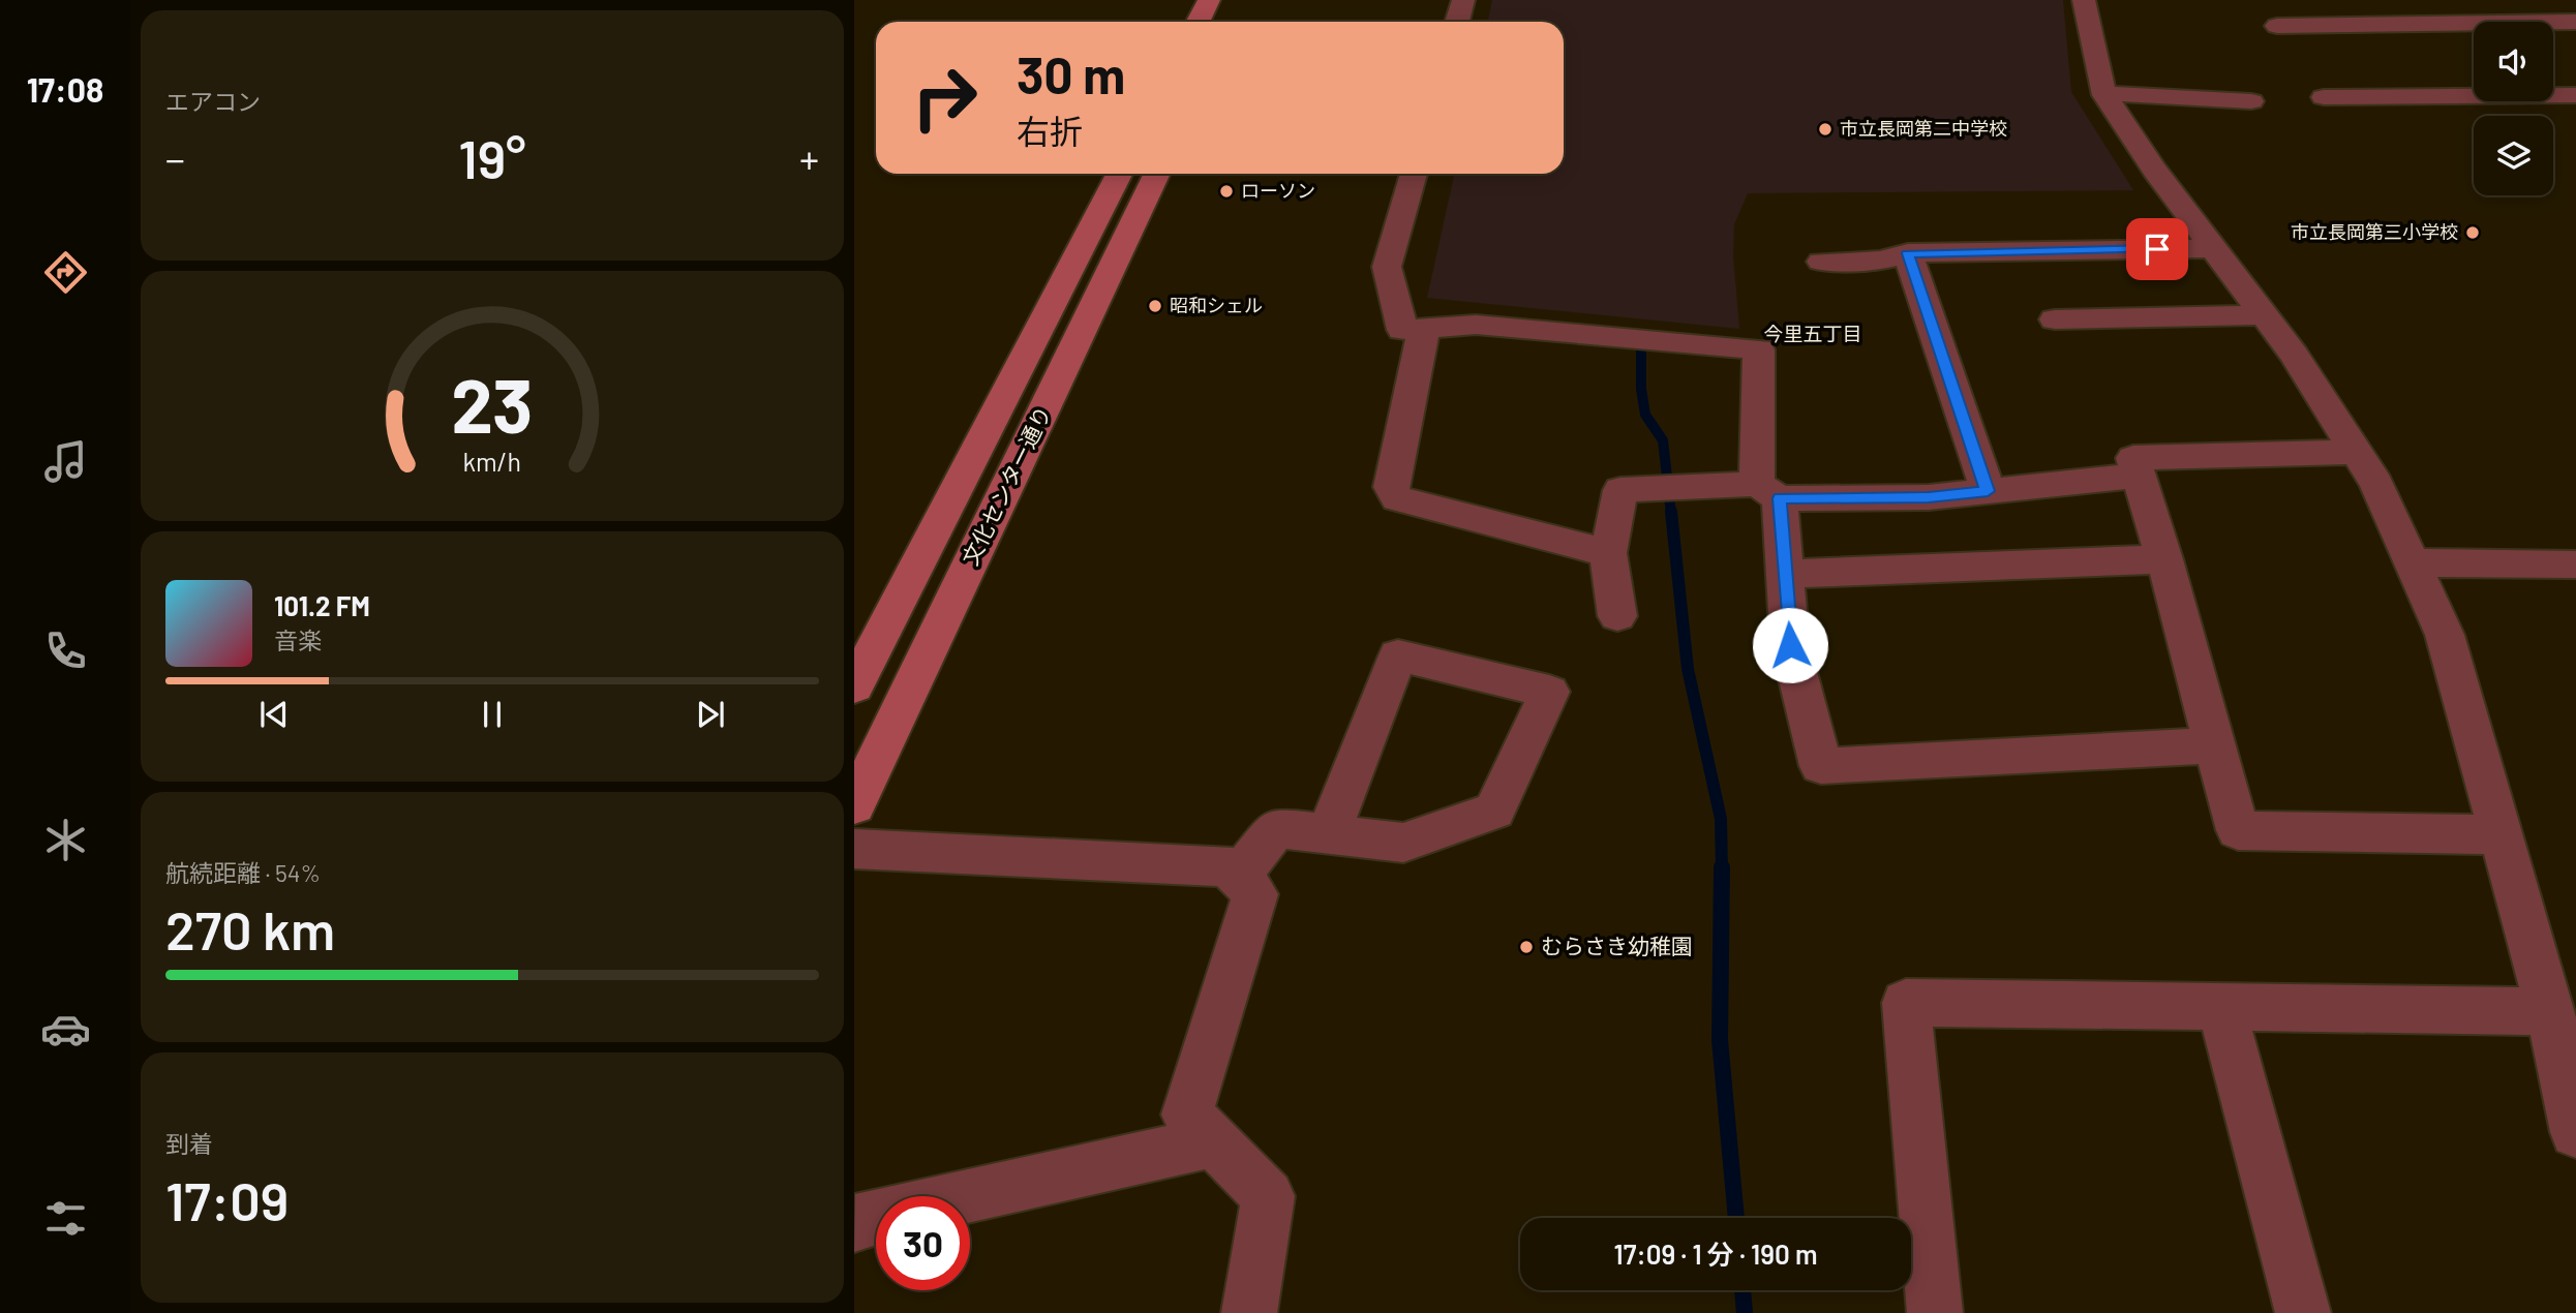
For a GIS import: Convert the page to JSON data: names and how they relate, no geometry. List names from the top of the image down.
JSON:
{
  "streets": {
    "street": ["文化センター通り"]
  },
  "districts": ["今里五丁目"],
  "places": [
    "市立長岡第二中学校",
    "ローソン",
    "市立長岡第三小学校",
    "昭和シェル",
    "むらさき幼稚園"
  ],
  "page": {
    "tabs": "17:08",
    "tile": [
      "エアコン",
      ["航続距離 · 54%", "270 km"],
      ["到着", "17:09"]
    ],
    "turn": ["30 m", "右折"],
    "heat": ["−", "19°", "+"],
    "song": ["101.2 FM", "音楽"],
    "limit": "30",
    "trip": "17:09 · 1 分 · 190 m",
    "gauge": ["23", "km/h"]
  }
}
